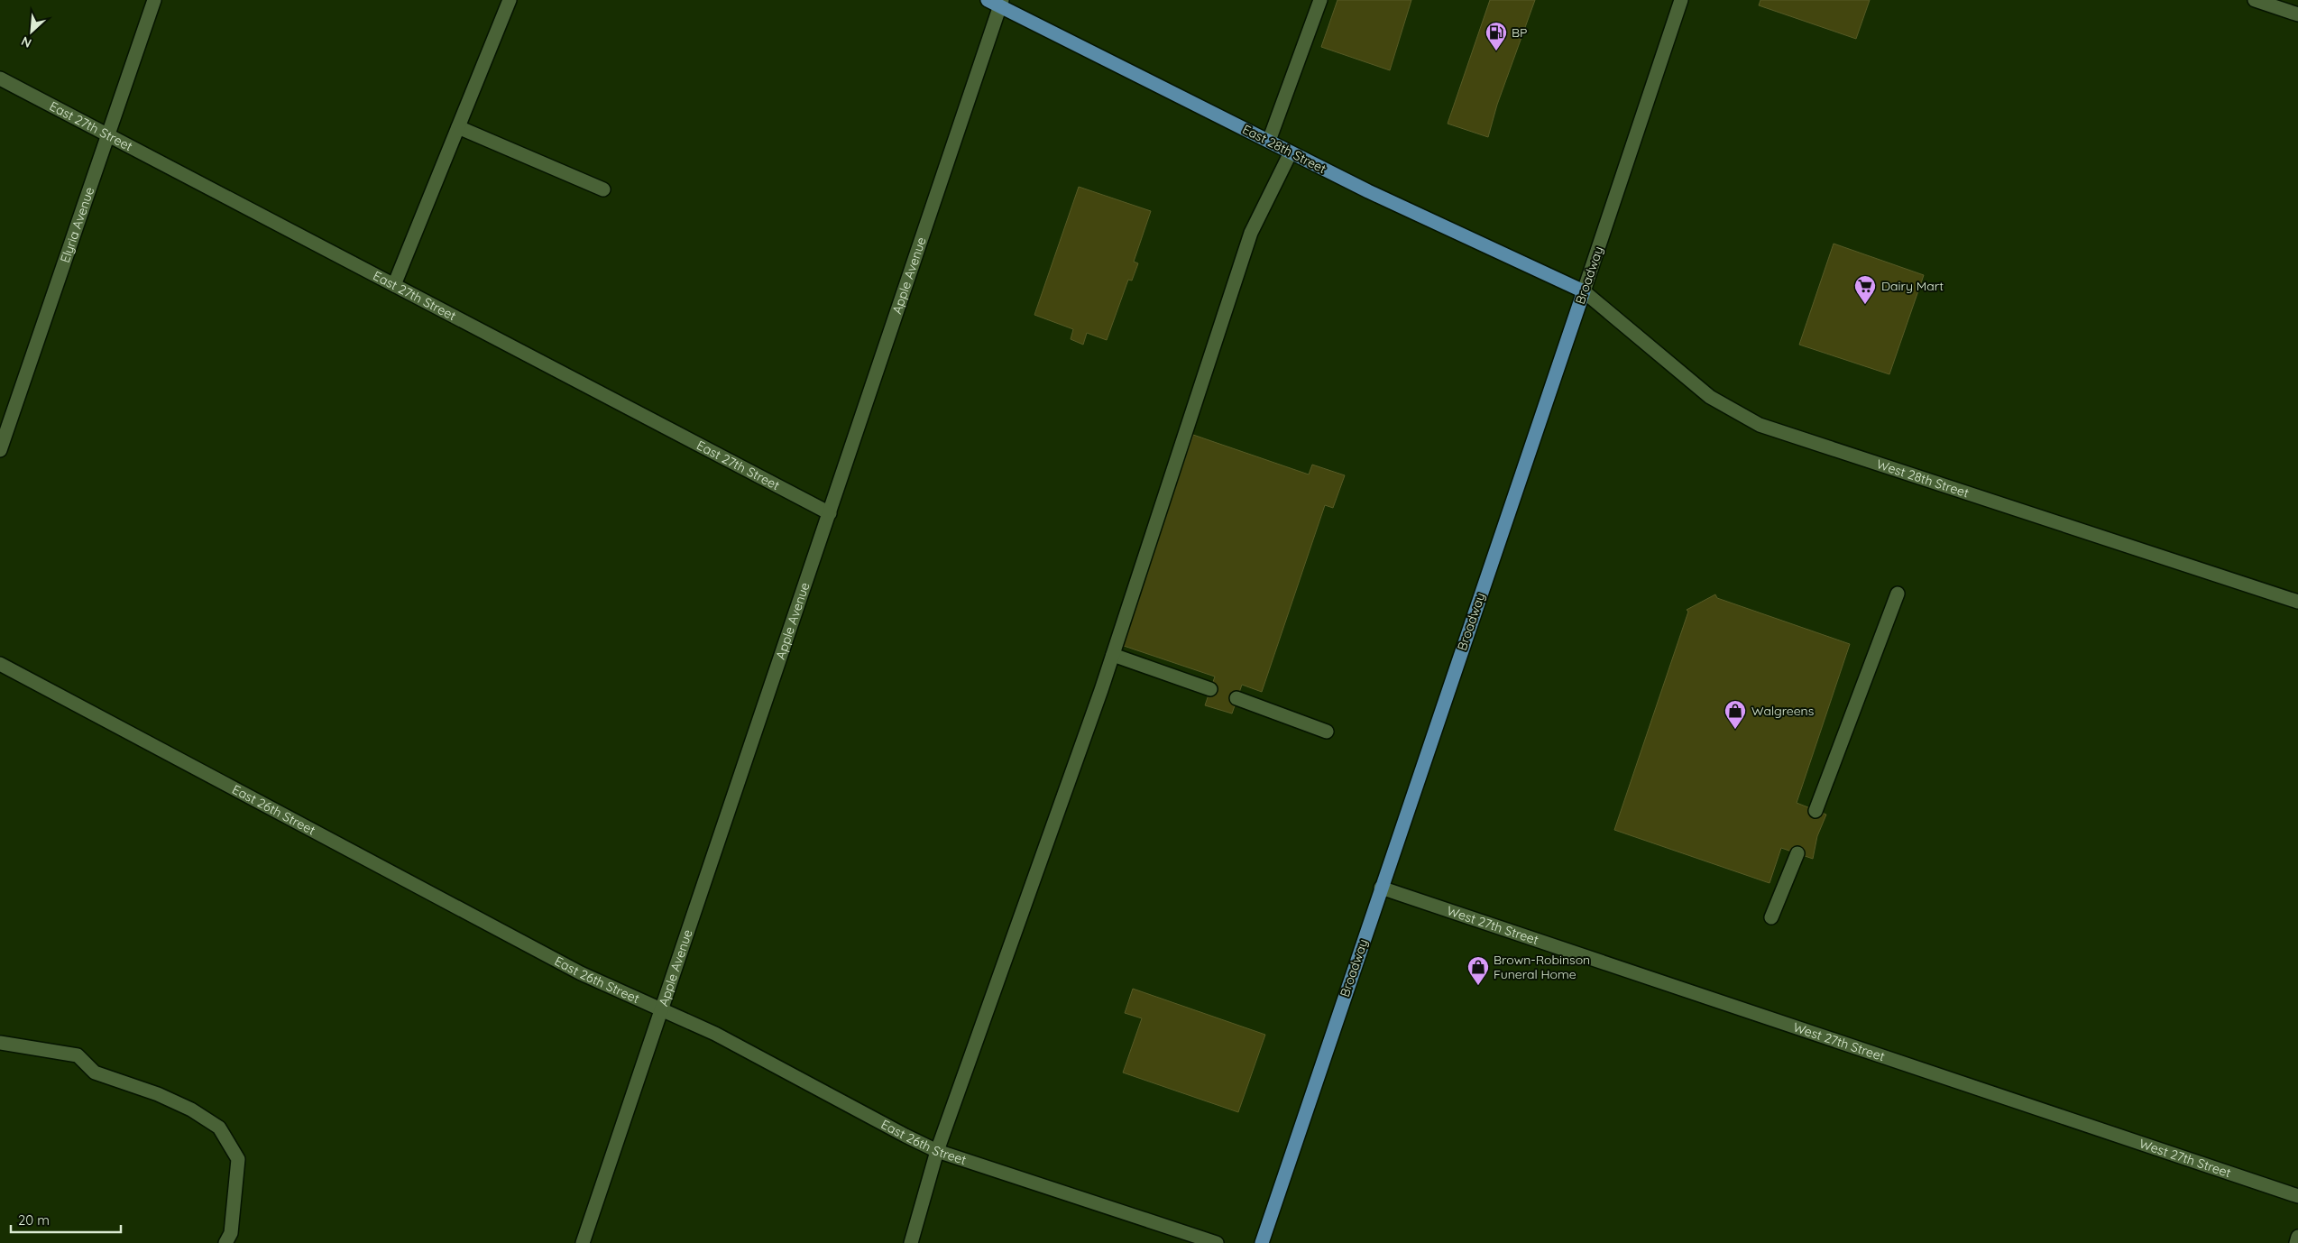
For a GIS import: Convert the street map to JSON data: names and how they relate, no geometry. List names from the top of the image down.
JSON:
{
  "streets": {
    "main road": ["East 28th Street", "Broadway"],
    "street": [
      "East 27th Street",
      "Elyria Avenue",
      "Apple Avenue",
      "West 28th Street",
      "East 26th Street",
      "West 27th Street"
    ]
  },
  "crossings": [
    ["East 27th Street", "Elyria Avenue"],
    ["East 27th Street", "Apple Avenue"],
    ["East 28th Street", "Apple Avenue"],
    ["East 28th Street", "Broadway"],
    ["East 28th Street", "West 28th Street"],
    ["Apple Avenue", "East 26th Street"],
    ["Broadway", "West 28th Street"],
    ["Broadway", "West 27th Street"]
  ],
  "places": {
    "fuel station": ["BP"],
    "supermarket": ["Dairy Mart"],
    "shop": ["Walgreens", "Brown-Robinson Funeral Home"]
  },
  "scale_bar": "20 m",
  "north": "bottom left"
}
